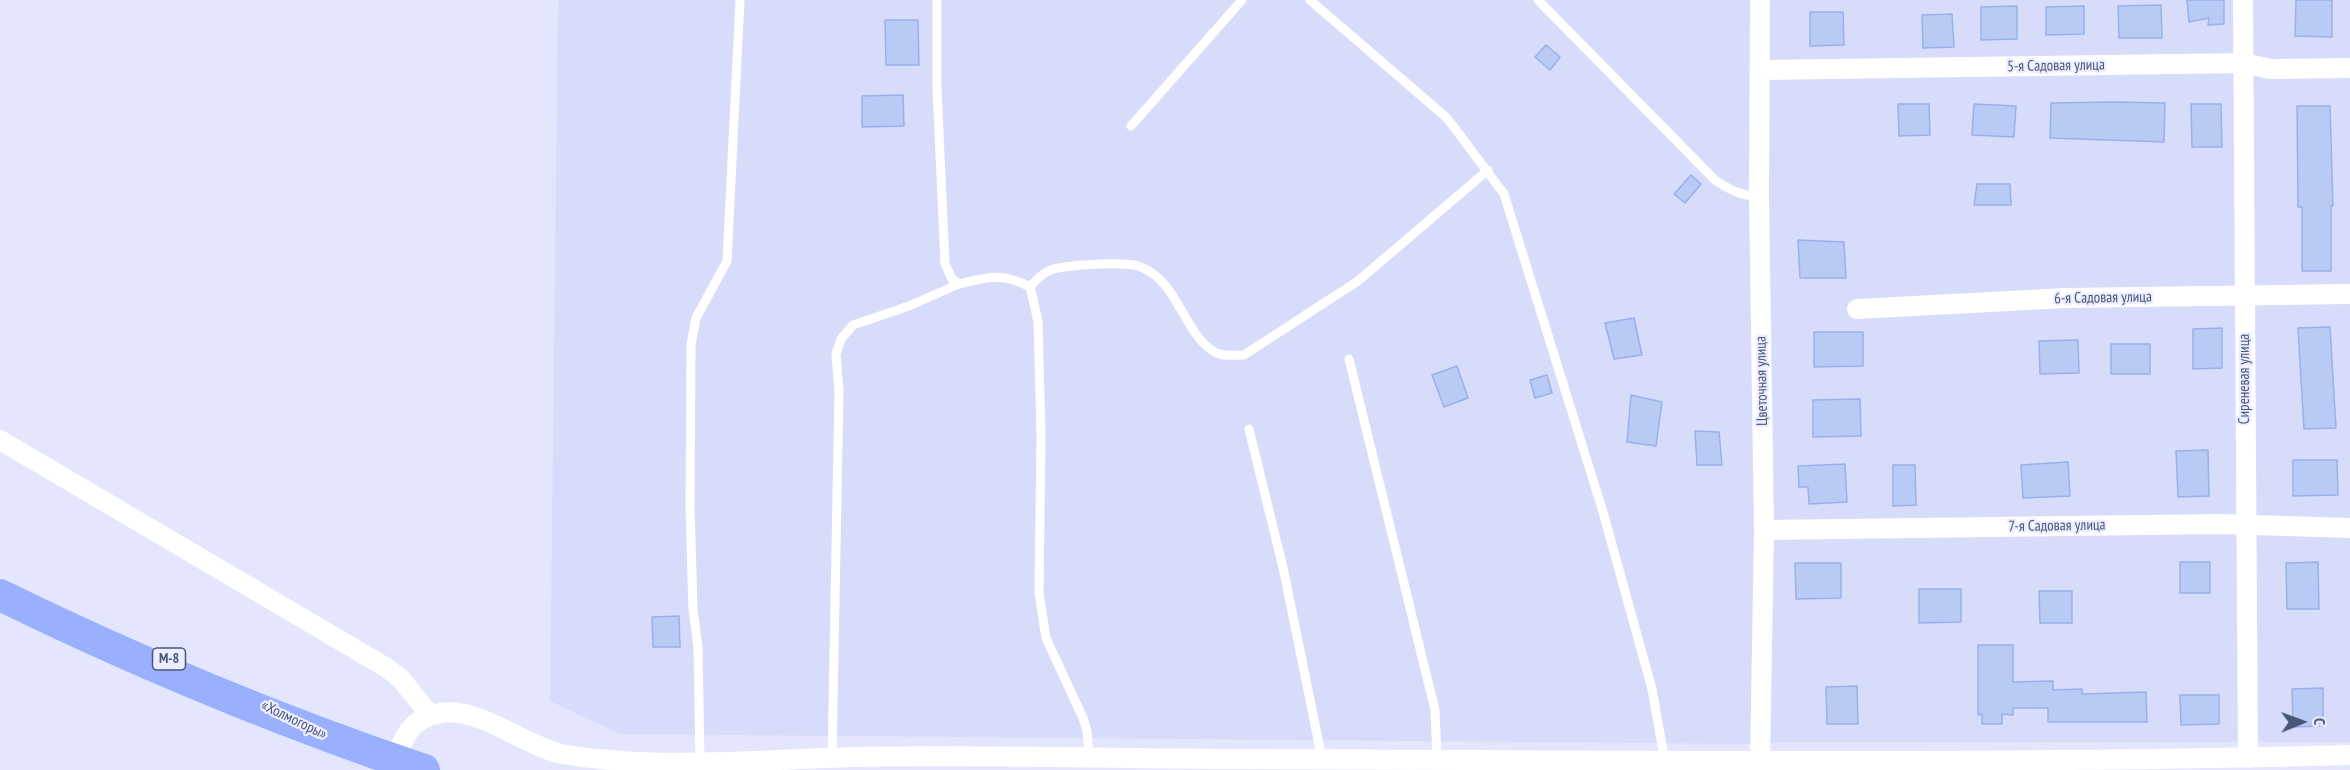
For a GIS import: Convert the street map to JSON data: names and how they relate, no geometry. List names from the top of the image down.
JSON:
{
  "streets": {
    "highway": ["М-8", "«Холмогоры»"],
    "street": [
      "5-я Садовая улица",
      "6-я Садовая улица",
      "Сиреневая улица",
      "Цветочная улица",
      "7-я Садовая улица"
    ]
  },
  "crossings": [
    ["5-я Садовая улица", "Сиреневая улица"],
    ["5-я Садовая улица", "Цветочная улица"],
    ["6-я Садовая улица", "Сиреневая улица"],
    ["Сиреневая улица", "7-я Садовая улица"],
    ["Цветочная улица", "7-я Садовая улица"]
  ],
  "north": "right"
}
